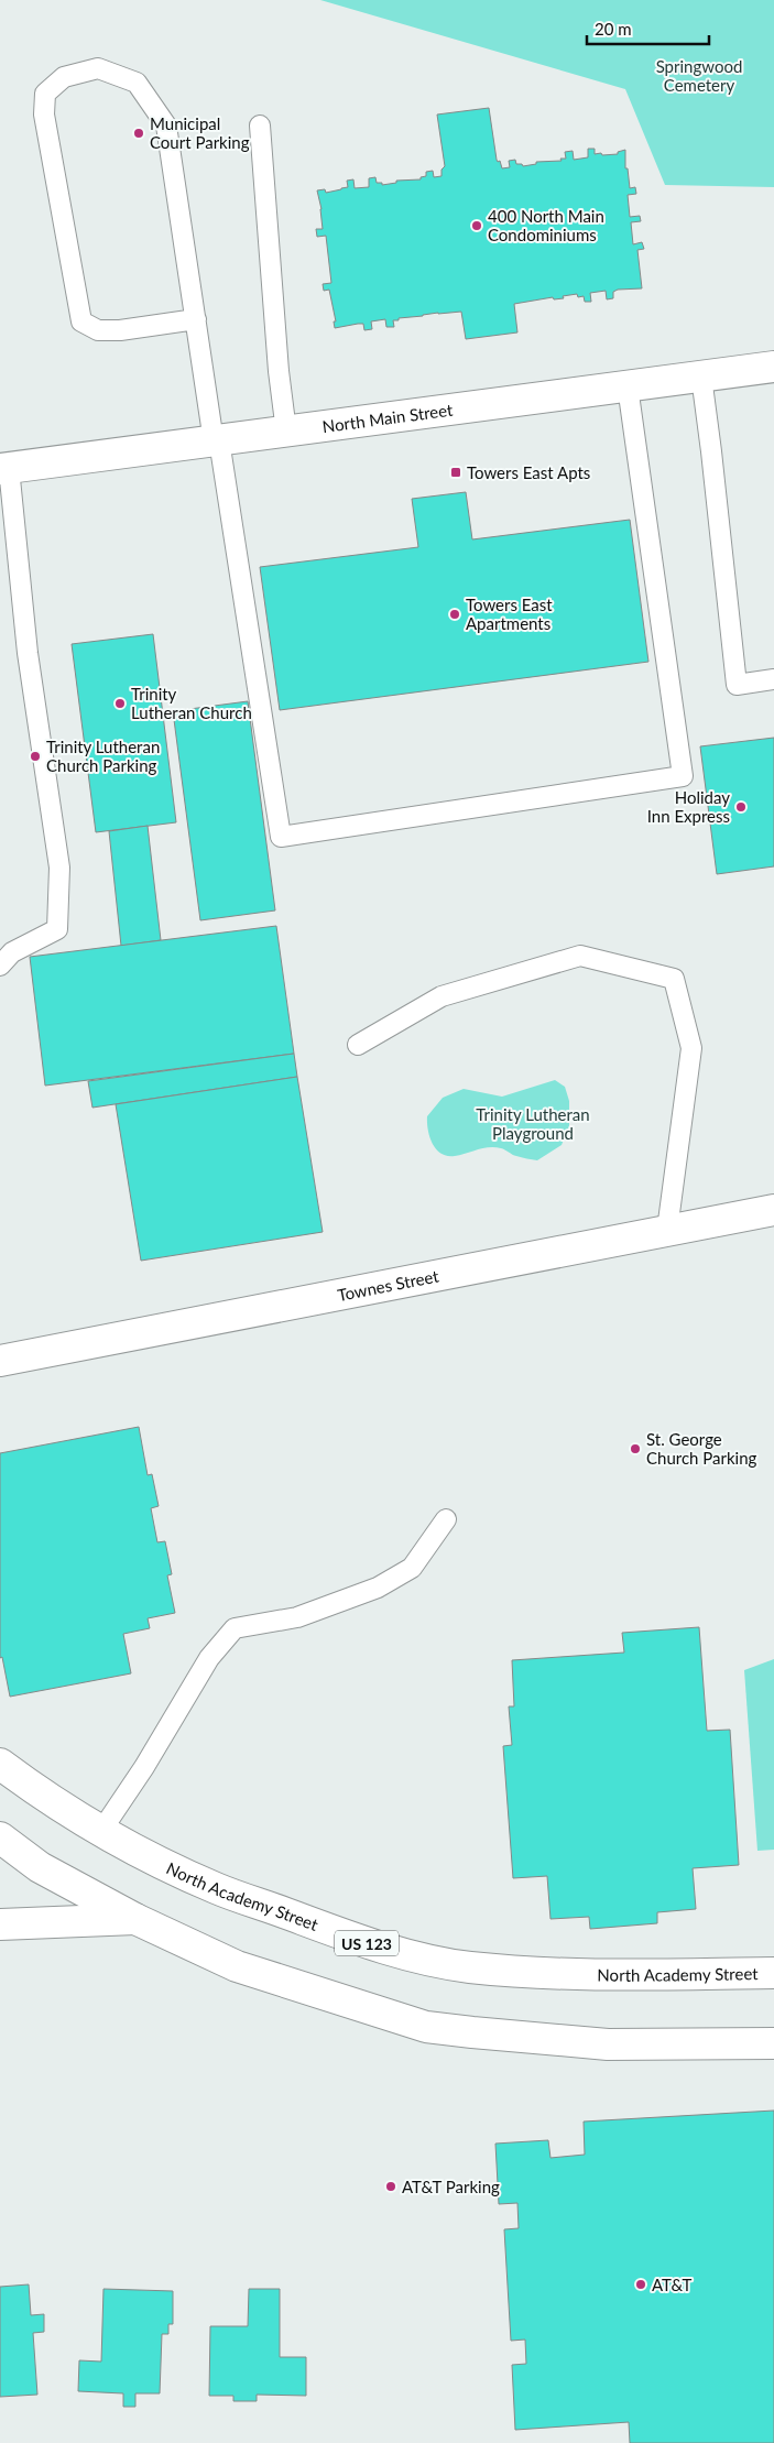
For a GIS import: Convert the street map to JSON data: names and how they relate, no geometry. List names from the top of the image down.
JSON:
{
  "streets": {
    "main road": [
      "North Main Street",
      "Townes Street",
      "North Academy Street",
      "US 123"
    ]
  },
  "parks": ["Springwood Cemetery", "Trinity Lutheran Playground"],
  "places": {
    "other": [
      "Municipal Court Parking",
      "400 North Main Condominiums",
      "Towers East Apartments",
      "Trinity Lutheran Church",
      "Trinity Lutheran Church Parking",
      "Holiday Inn Express",
      "St. George Church Parking",
      "AT&T Parking",
      "AT&T"
    ],
    "transit": ["Towers East Apts"]
  },
  "scale_bar": "20 m"
}
